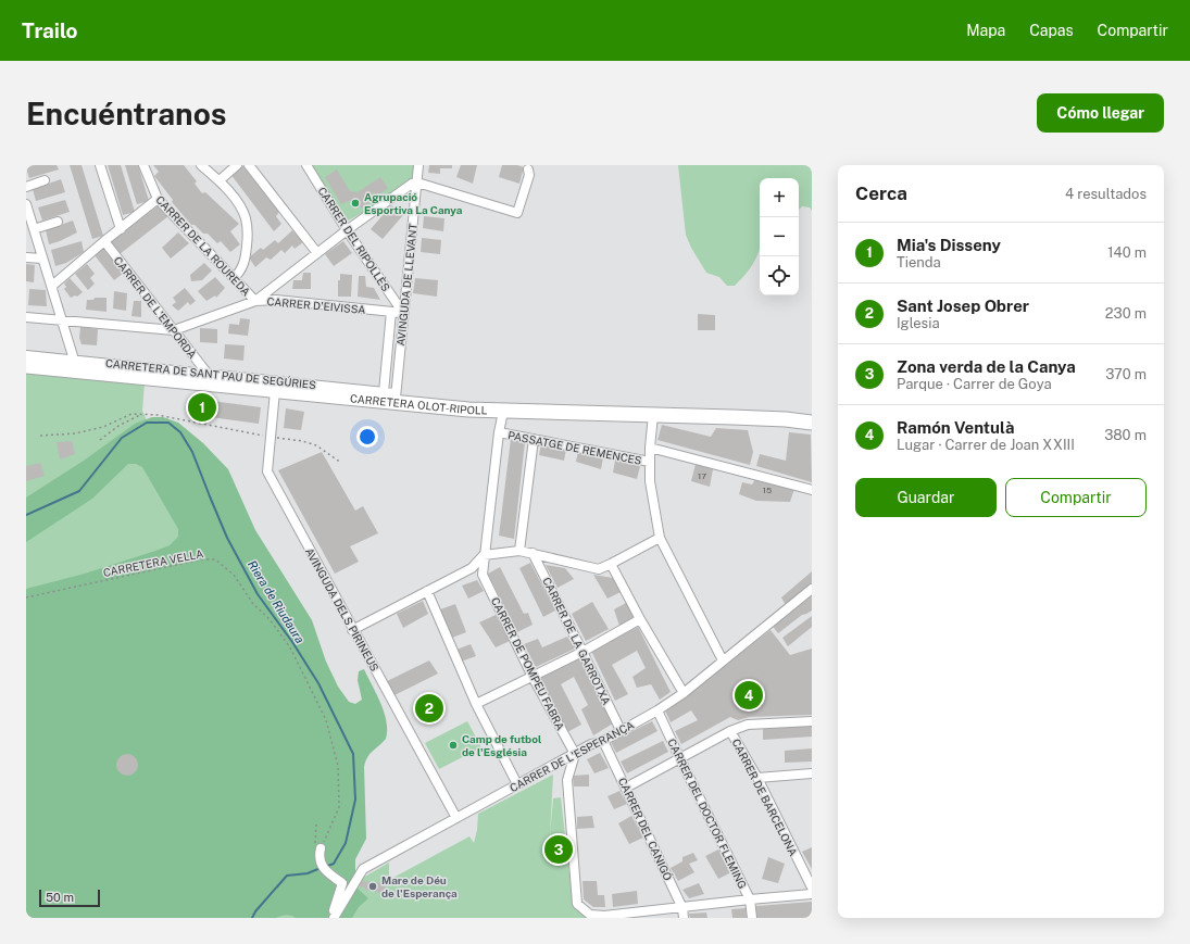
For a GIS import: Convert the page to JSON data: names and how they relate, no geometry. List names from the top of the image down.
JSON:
{
  "streets": {
    "main road": ["CARRETERA OLOT-RIPOLL"],
    "street": [
      "CARRER DEL RIPOLLÈS",
      "CARRER DE LA ROUREDA",
      "AVINGUDA DE LLEVANT",
      "CARRER D'EIVISSA",
      "CARRER DE L'EMPORDÀ",
      "CARRETERA DE SANT PAU DE SEGÚRIES",
      "PASSATGE DE REMENCES",
      "AVINGUDA DELS PIRINEUS",
      "CARRER DE LA GARROTXA",
      "CARRER DE POMPEU FABRA",
      "CARRER DE L'ESPERANÇA",
      "CARRER DE BARCELONA",
      "CARRER DEL DOCTOR FLEMING",
      "CARRER DEL CANIGÓ"
    ],
    "path": ["CARRETERA VELLA"]
  },
  "crossings": [
    ["CARRER DEL RIPOLLÈS", "AVINGUDA DE LLEVANT"],
    ["CARRER DEL RIPOLLÈS", "CARRER D'EIVISSA"],
    ["CARRER DE LA ROUREDA", "CARRER D'EIVISSA"],
    ["AVINGUDA DE LLEVANT", "CARRER D'EIVISSA"],
    ["AVINGUDA DE LLEVANT", "CARRETERA DE SANT PAU DE SEGÚRIES"],
    ["AVINGUDA DE LLEVANT", "CARRETERA OLOT-RIPOLL"],
    ["CARRER D'EIVISSA", "CARRER DE L'EMPORDÀ"],
    ["CARRER DE L'EMPORDÀ", "CARRETERA DE SANT PAU DE SEGÚRIES"],
    ["CARRETERA DE SANT PAU DE SEGÚRIES", "CARRETERA OLOT-RIPOLL"],
    ["CARRETERA OLOT-RIPOLL", "AVINGUDA DELS PIRINEUS"],
    ["AVINGUDA DELS PIRINEUS", "CARRER DE L'ESPERANÇA"],
    ["CARRER DE LA GARROTXA", "CARRER DE L'ESPERANÇA"],
    ["CARRER DE POMPEU FABRA", "CARRER DE L'ESPERANÇA"],
    ["CARRER DE L'ESPERANÇA", "CARRER DEL DOCTOR FLEMING"],
    ["CARRER DE L'ESPERANÇA", "CARRER DEL CANIGÓ"]
  ],
  "water": ["Riera de Riudaura"],
  "places": ["Agrupació Esportiva La Canya", "Camp de futbol de l'Església", "Mare de Déu de l'Esperança"],
  "house_numbers": ["17", "15"],
  "scale_bar": "50 m",
  "page": {
    "header": "Trailo",
    "nav": ["Mapa", "Capas", "Compartir"],
    "buttons": [
      "Cómo llegar",
      ["Guardar", "Compartir"]
    ],
    "title": "Encuéntranos",
    "heading": ["Cerca", "4 resultados"],
    "map_buttons": ["+", "−"],
    "list": [
      {
        "mark": "1",
        "name": "Mia's Disseny",
        "note": "Tienda",
        "value": "140 m"
      },
      {
        "mark": "2",
        "name": "Sant Josep Obrer",
        "note": "Iglesia",
        "value": "230 m"
      },
      {
        "mark": "3",
        "name": "Zona verda de la Canya",
        "note": "Parque · Carrer de Goya",
        "value": "370 m"
      },
      {
        "mark": "4",
        "name": "Ramón Ventulà",
        "note": "Lugar · Carrer de Joan XXIII",
        "value": "380 m"
      }
    ],
    "pins": [
      "1",
      "4",
      "2",
      "3"
    ],
    "scale": "50 m"
  }
}
